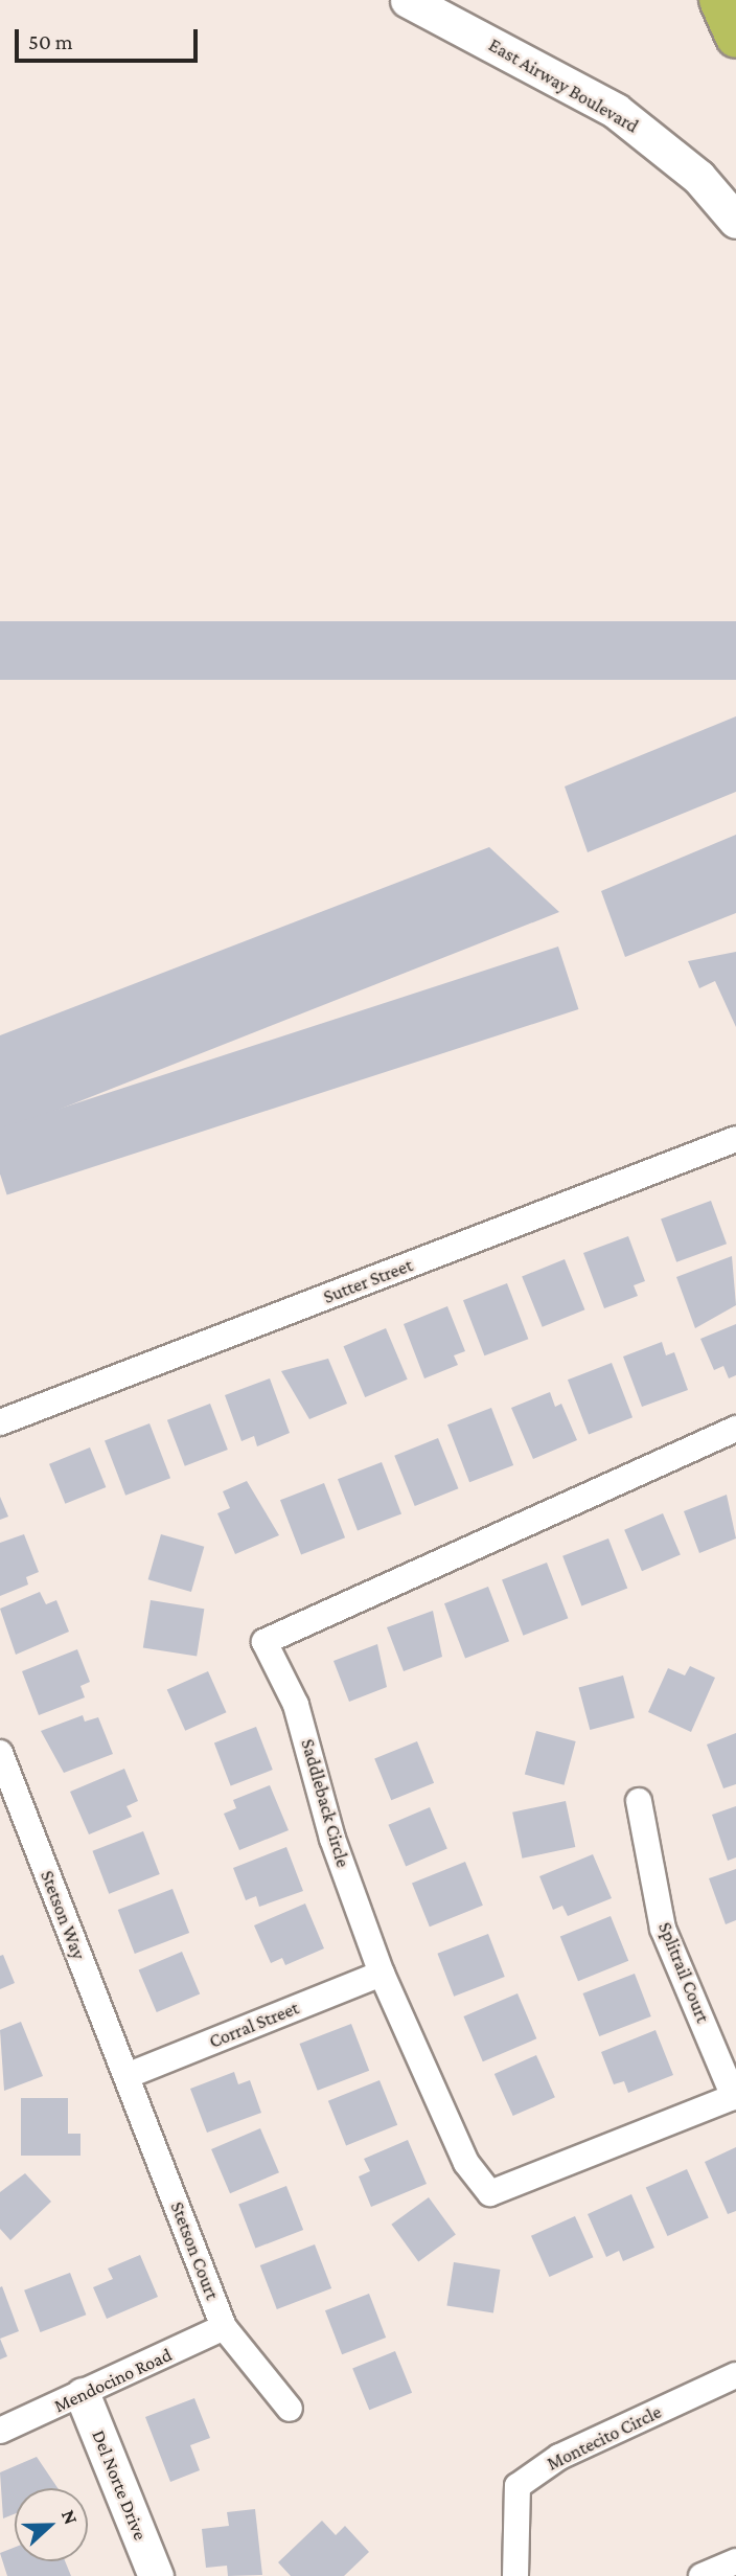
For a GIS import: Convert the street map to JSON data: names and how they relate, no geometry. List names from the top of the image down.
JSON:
{
  "streets": {
    "main road": ["East Airway Boulevard", "Del Norte Drive"],
    "street": [
      "Sutter Street",
      "Saddleback Circle",
      "Stetson Way",
      "Splitrail Court",
      "Corral Street",
      "Stetson Court",
      "Mendocino Road",
      "Montecito Circle"
    ]
  },
  "crossings": [
    ["Saddleback Circle", "Splitrail Court"],
    ["Saddleback Circle", "Corral Street"],
    ["Stetson Way", "Corral Street"],
    ["Stetson Way", "Stetson Court"],
    ["Corral Street", "Stetson Court"],
    ["Stetson Court", "Mendocino Road"],
    ["Mendocino Road", "Del Norte Drive"]
  ],
  "scale_bar": "50 m",
  "north": "right"
}
